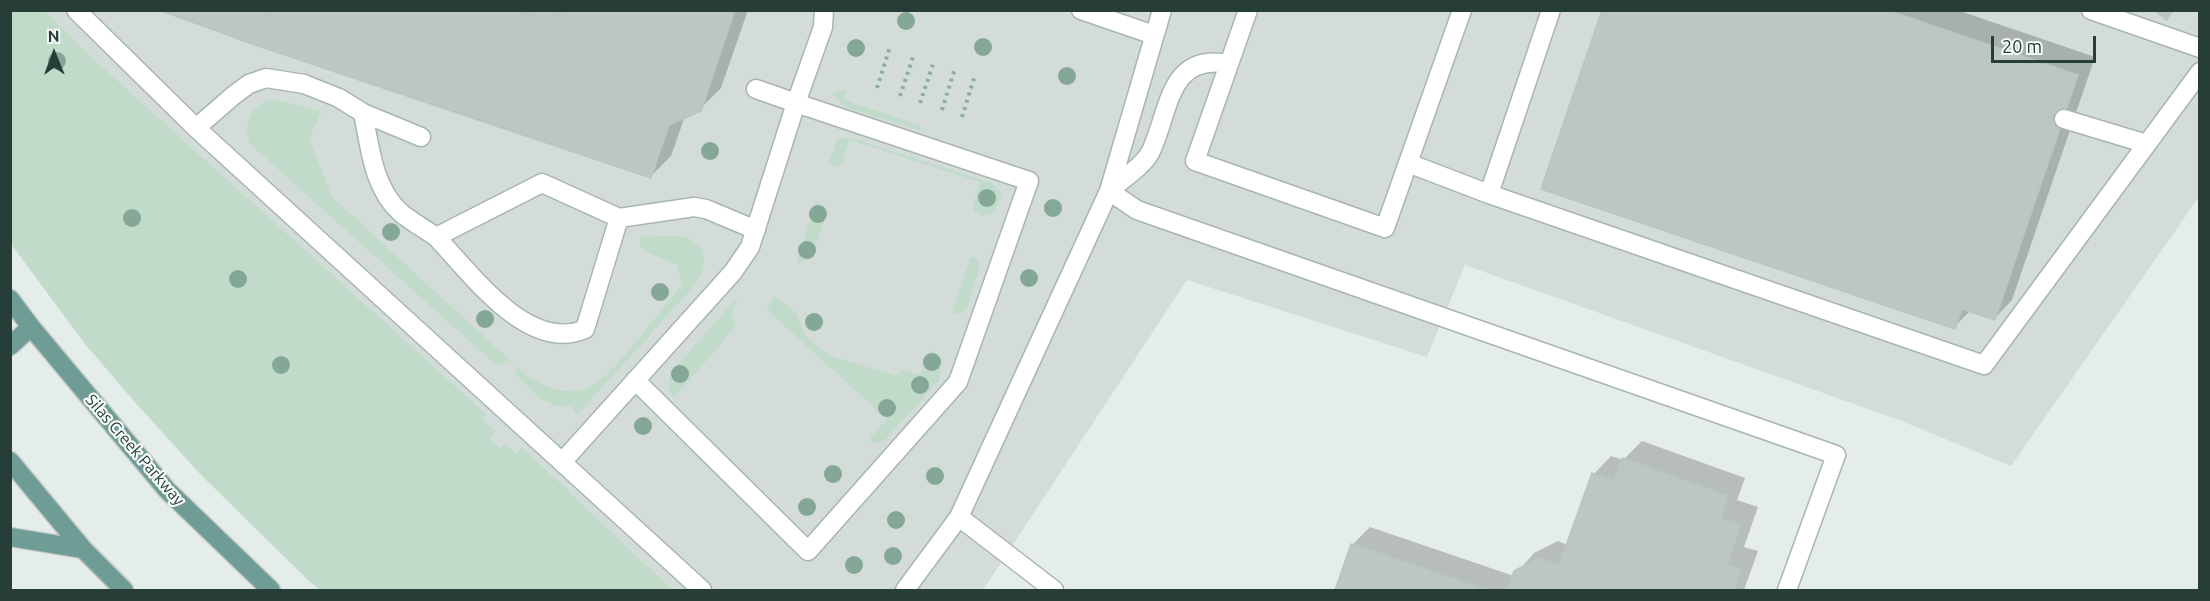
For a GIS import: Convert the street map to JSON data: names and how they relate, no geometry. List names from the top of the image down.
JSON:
{
  "streets": {
    "main road": ["Silas Creek Parkway"]
  },
  "scale_bar": "20 m",
  "north": "top"
}
